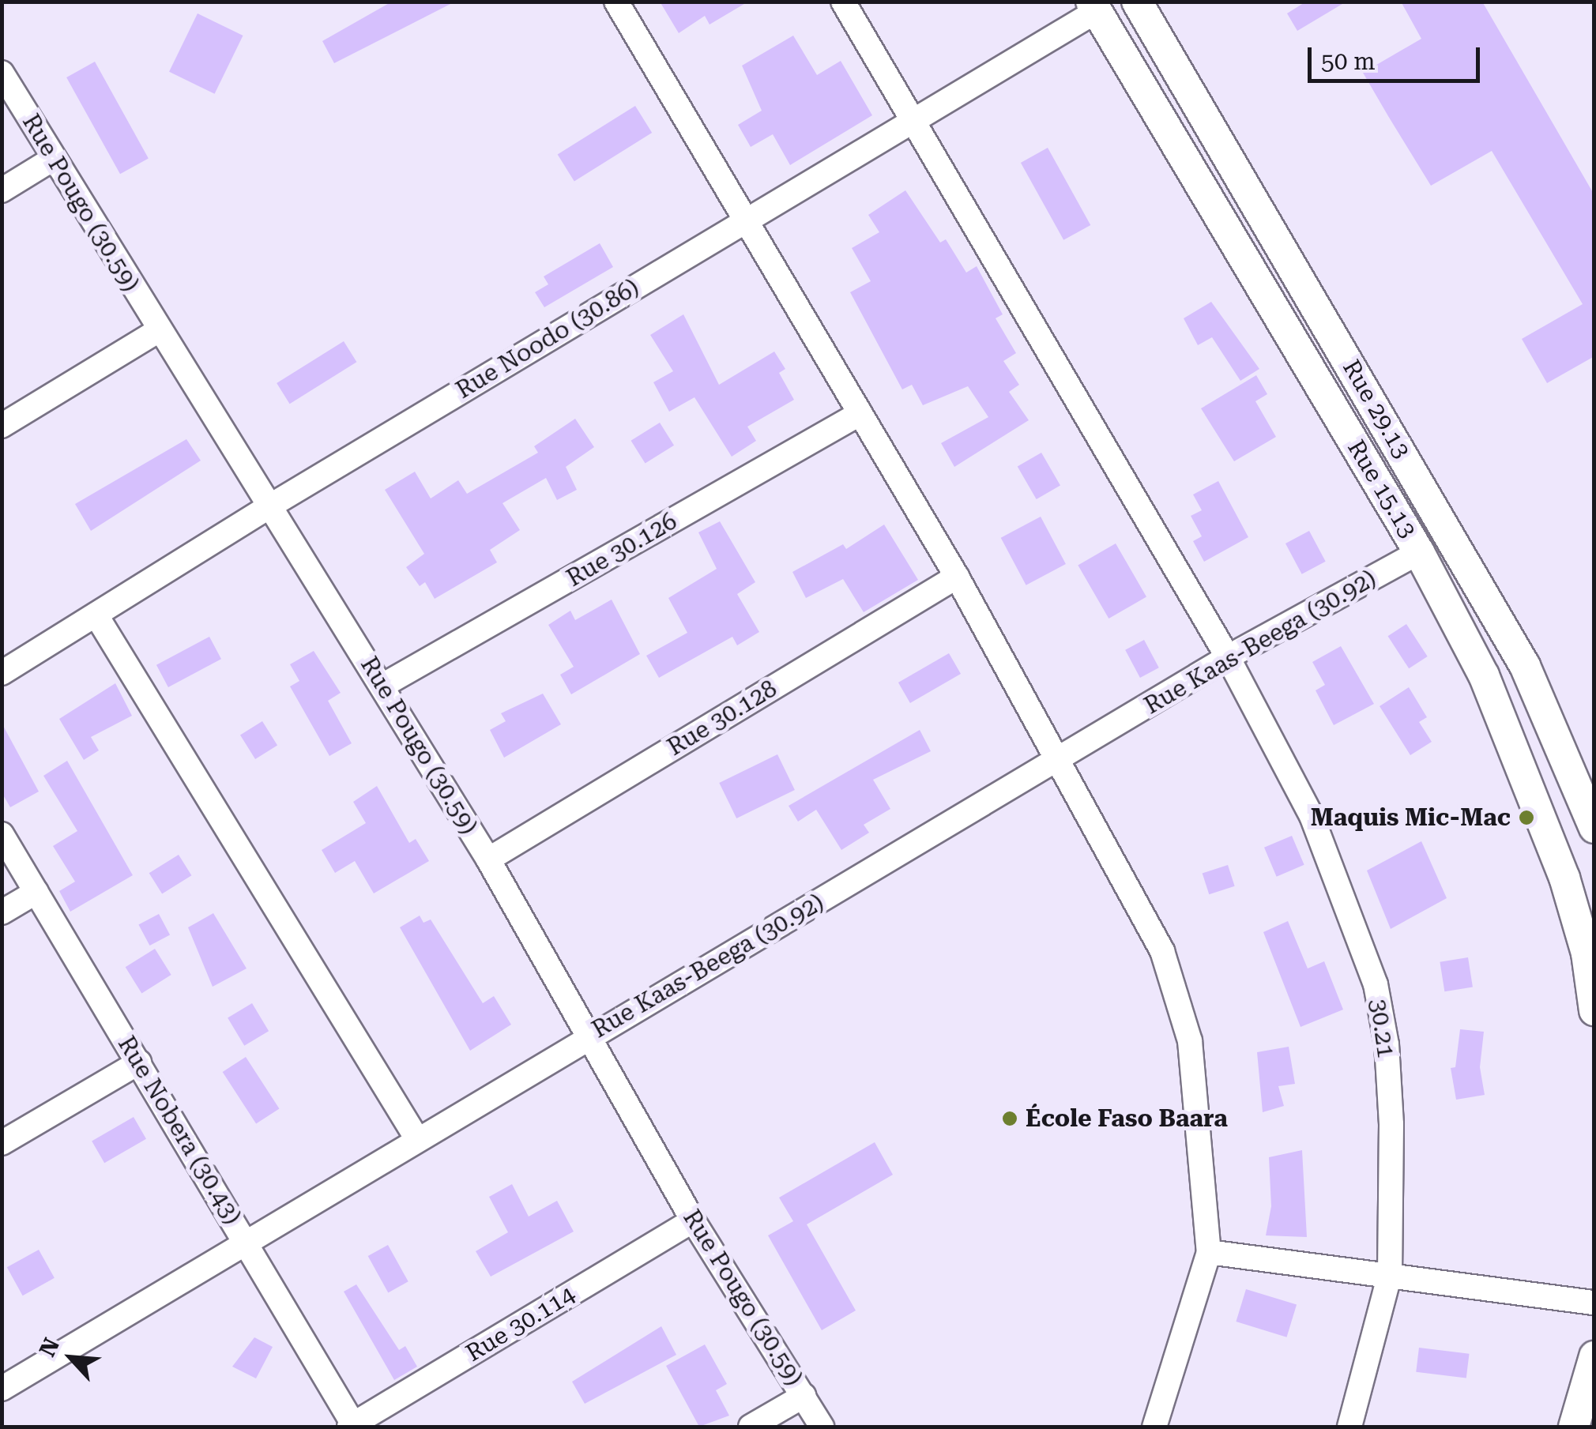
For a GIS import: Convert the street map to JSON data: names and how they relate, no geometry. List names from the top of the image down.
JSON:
{
  "streets": {
    "main road": ["Rue 29.13", "Rue 15.13"],
    "street": [
      "Rue Pougo (30.59)",
      "Rue Noodo (30.86)",
      "Rue 30.126",
      "Rue Kaas-Beega (30.92)",
      "Rue 30.128",
      "30.21",
      "Rue Nobera (30.43)",
      "Rue 30.114"
    ]
  },
  "crossings": [
    ["Rue Pougo (30.59)", "Rue Noodo (30.86)"],
    ["Rue Pougo (30.59)", "Rue 30.126"],
    ["Rue Pougo (30.59)", "Rue Kaas-Beega (30.92)"],
    ["Rue Pougo (30.59)", "Rue 30.128"],
    ["Rue Pougo (30.59)", "Rue 30.114"],
    ["Rue Noodo (30.86)", "Rue 15.13"],
    ["Rue Noodo (30.86)", "30.21"],
    ["Rue 15.13", "Rue Kaas-Beega (30.92)"],
    ["Rue Kaas-Beega (30.92)", "30.21"],
    ["Rue Kaas-Beega (30.92)", "Rue Nobera (30.43)"],
    ["Rue Nobera (30.43)", "Rue 30.114"]
  ],
  "places": ["Maquis Mic-Mac", "École Faso Baara"],
  "scale_bar": "50 m",
  "north": "top left"
}
